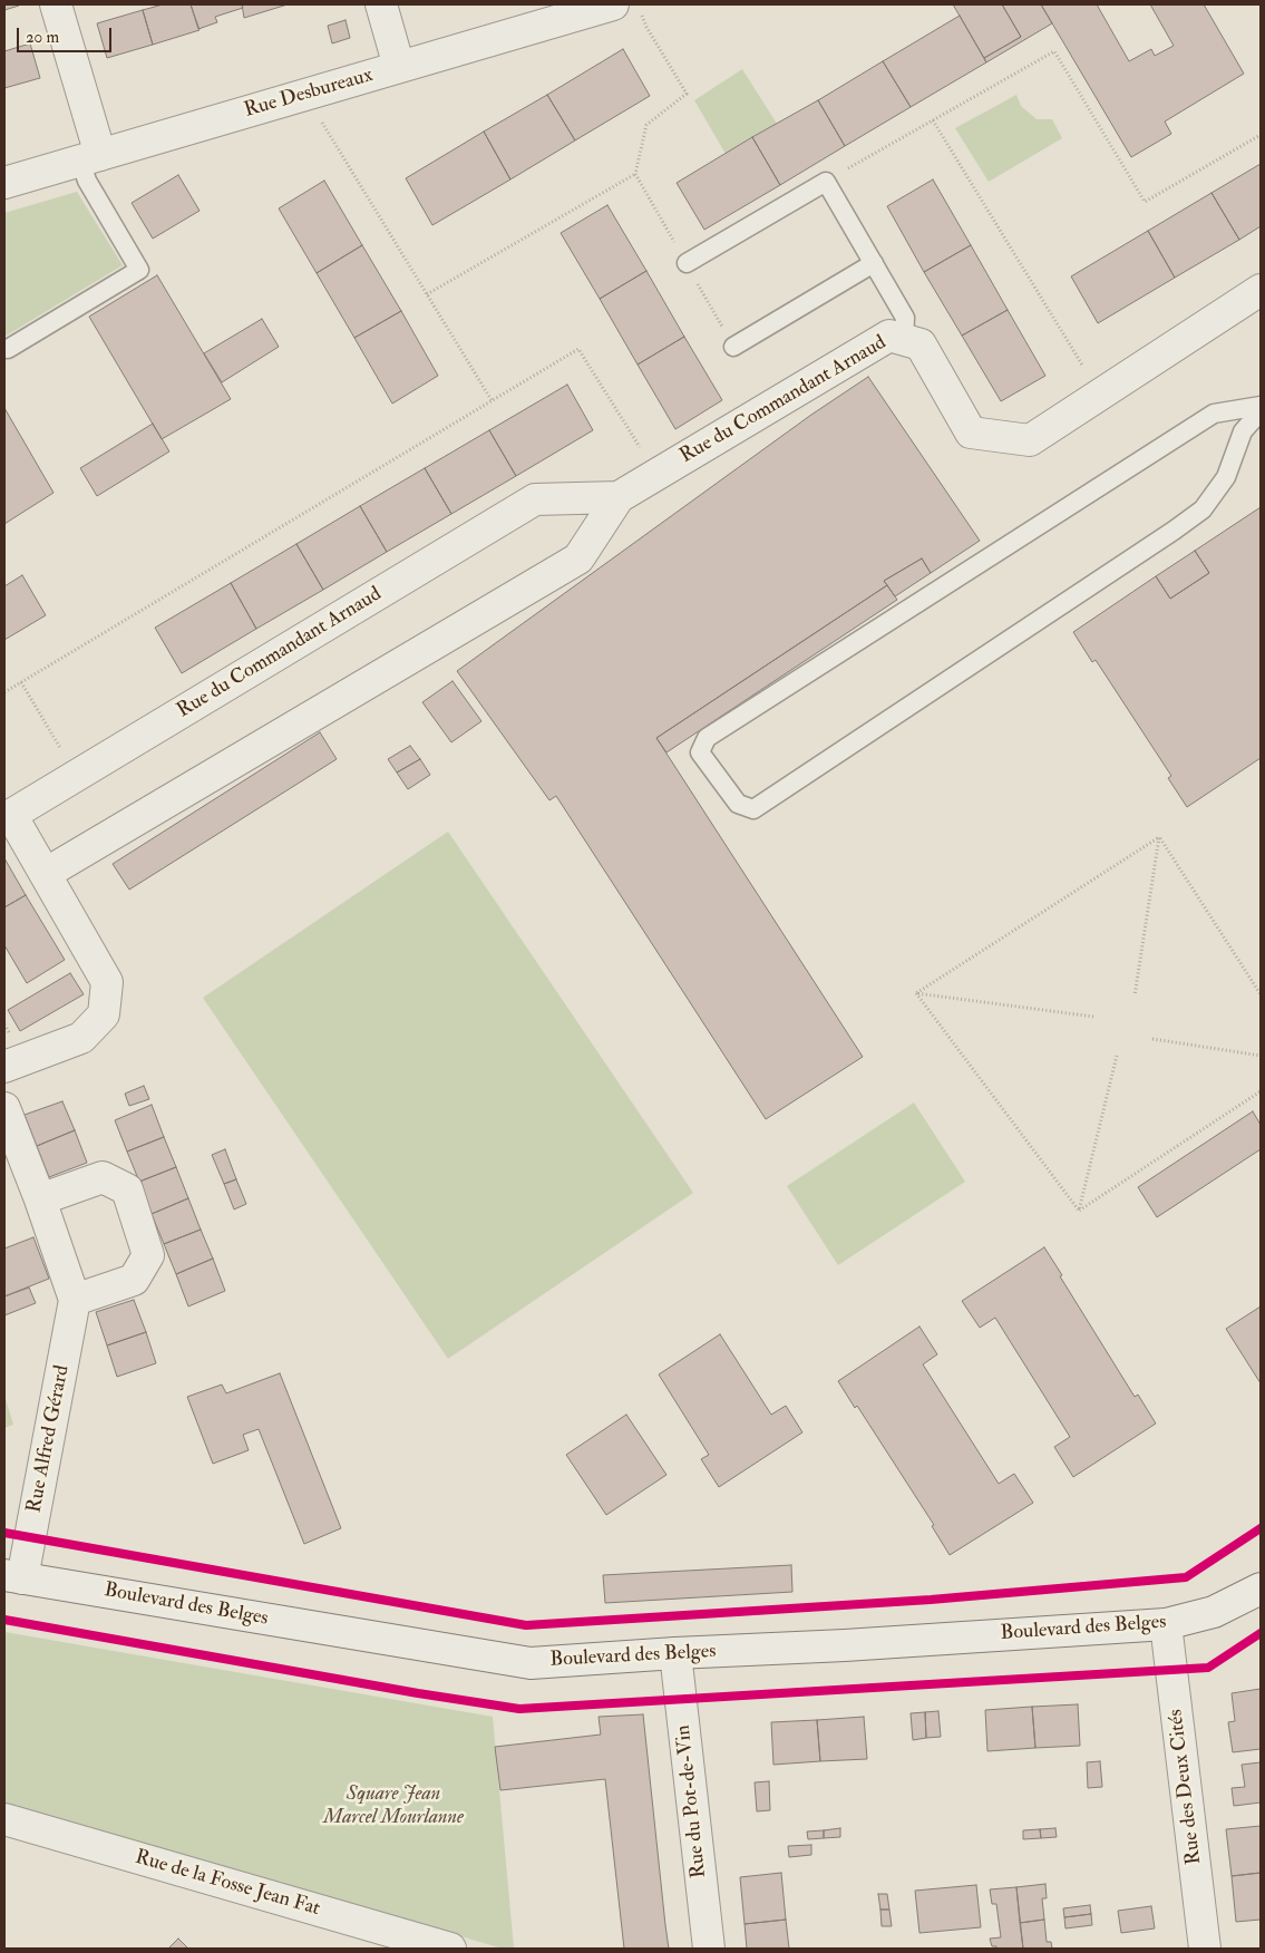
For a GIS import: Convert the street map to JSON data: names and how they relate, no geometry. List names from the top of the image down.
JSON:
{
  "streets": {
    "street": [
      "Rue Desbureaux",
      "Rue du Commandant Arnaud",
      "Rue Alfred Gérard",
      "Boulevard des Belges",
      "Rue des Deux Cités",
      "Rue du Pot-de-Vin",
      "Rue de la Fosse Jean Fat"
    ]
  },
  "crossings": [
    ["Rue Alfred Gérard", "Boulevard des Belges"],
    ["Boulevard des Belges", "Rue des Deux Cités"],
    ["Boulevard des Belges", "Rue du Pot-de-Vin"]
  ],
  "parks": ["Square Jean Marcel Mourlanne"],
  "scale_bar": "20 m"
}
